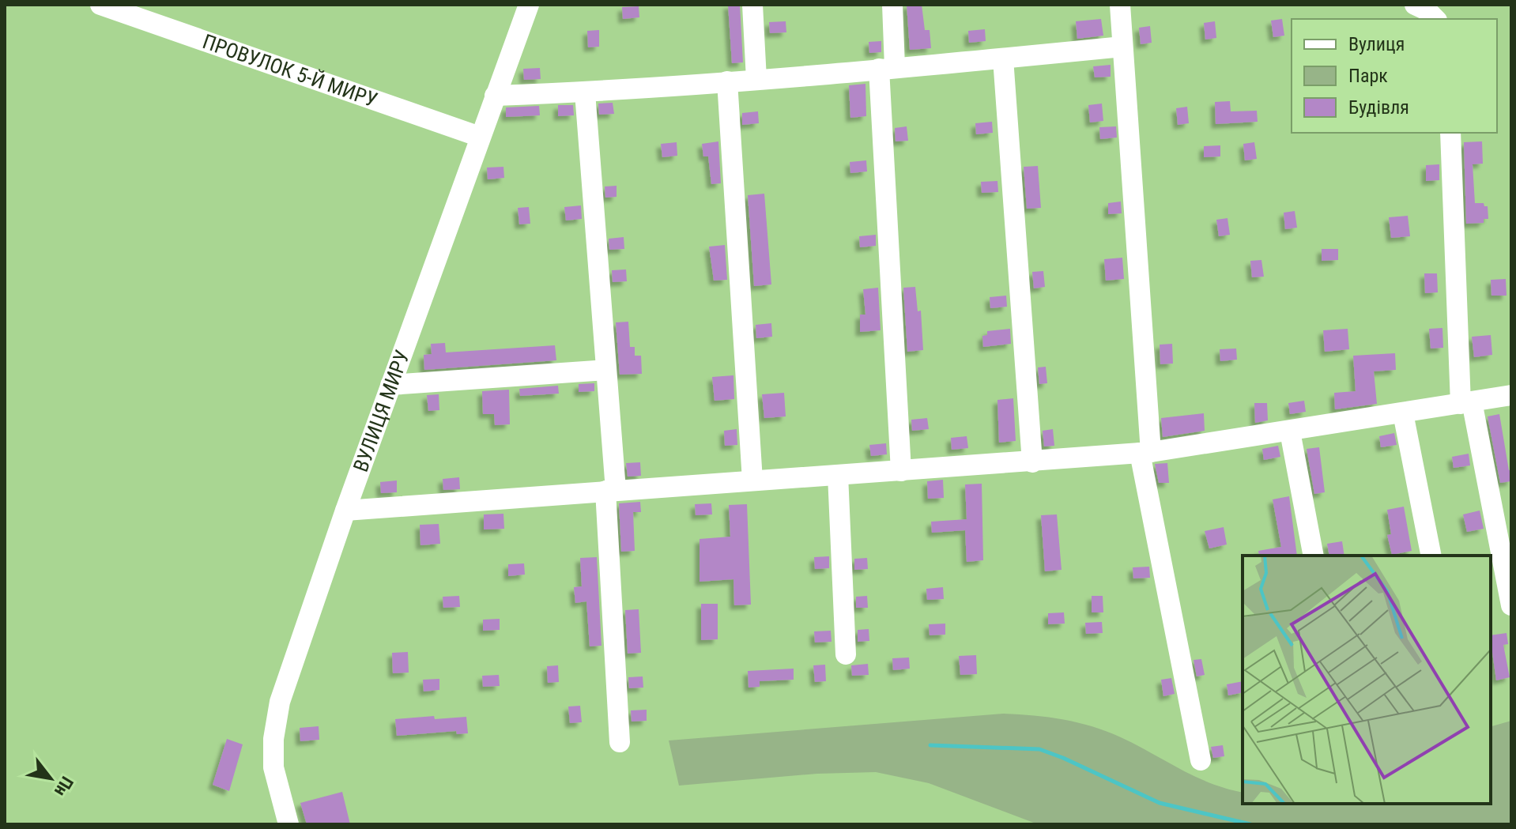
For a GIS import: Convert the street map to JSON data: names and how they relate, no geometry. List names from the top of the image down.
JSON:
{
  "streets": {
    "street": ["ПРОВУЛОК 5-Й МИРУ", "ВУЛИЦЯ МИРУ"]
  },
  "crossings": [
    ["ПРОВУЛОК 5-Й МИРУ", "ВУЛИЦЯ МИРУ"]
  ],
  "legend": ["Вулиця", "Парк", "Будівля"],
  "north": "bottom right"
}
